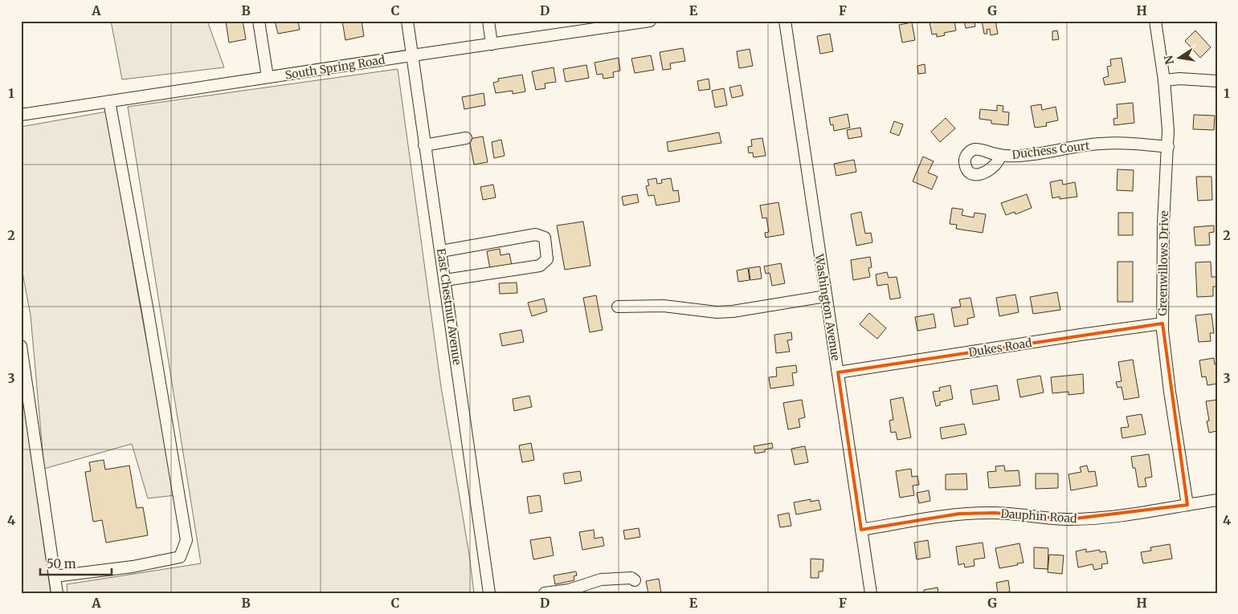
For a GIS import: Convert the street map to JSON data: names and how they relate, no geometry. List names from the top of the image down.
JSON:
{
  "streets": {
    "street": [
      "South Spring Road",
      "Duchess Court",
      "Greenwillows Drive",
      "East Chestnut Avenue",
      "Washington Avenue",
      "Dukes Road",
      "Dauphin Road"
    ]
  },
  "crossings": [
    ["South Spring Road", "East Chestnut Avenue"],
    ["Duchess Court", "Greenwillows Drive"],
    ["Greenwillows Drive", "Dukes Road"],
    ["Greenwillows Drive", "Dauphin Road"],
    ["Washington Avenue", "Dukes Road"],
    ["Washington Avenue", "Dauphin Road"]
  ],
  "scale_bar": "50 m",
  "north": "left",
  "grid": {
    "columns": [
      "A",
      "B",
      "C",
      "D",
      "E",
      "F",
      "G",
      "H"
    ],
    "rows": [
      "1",
      "2",
      "3",
      "4"
    ]
  }
}
